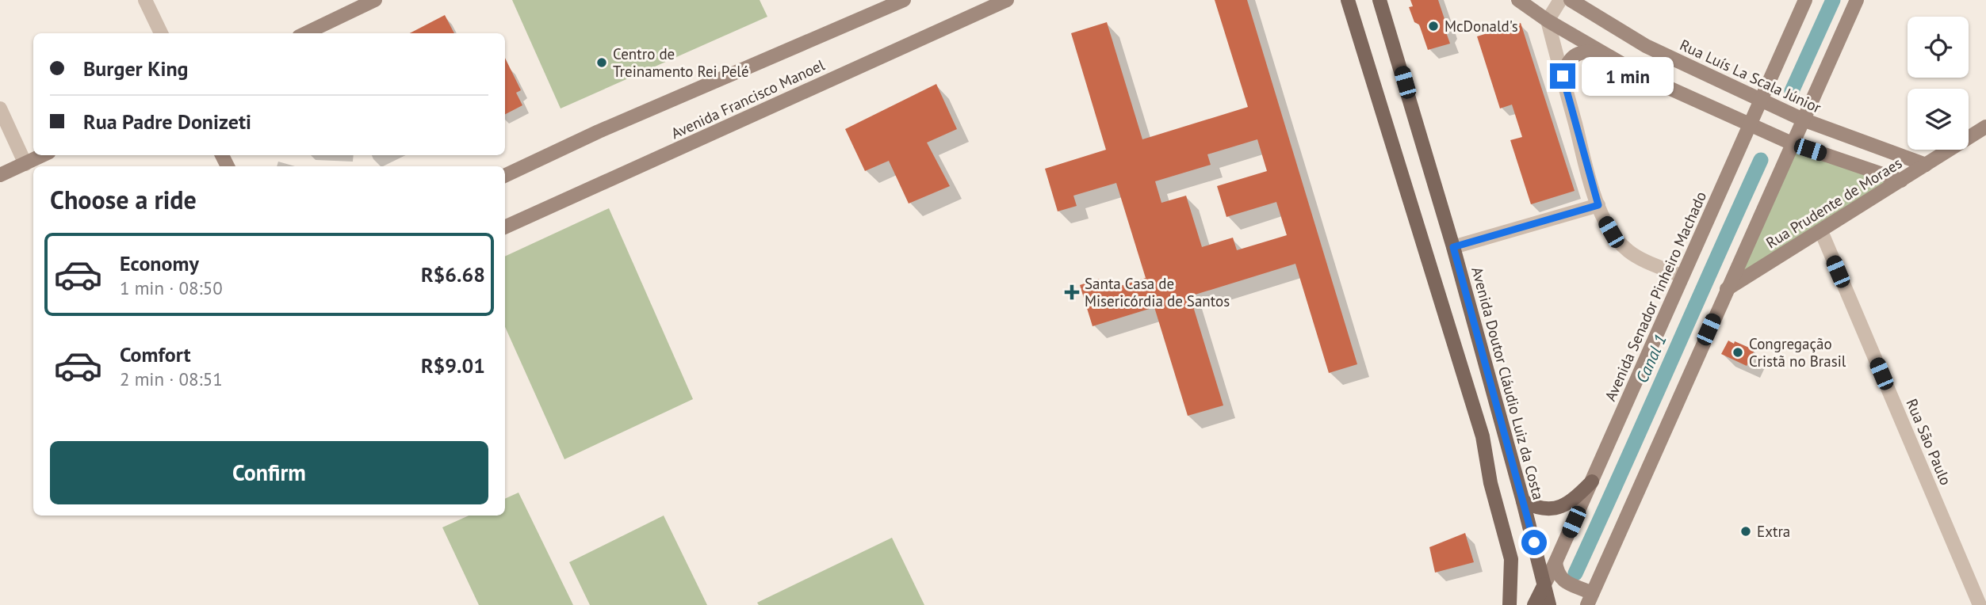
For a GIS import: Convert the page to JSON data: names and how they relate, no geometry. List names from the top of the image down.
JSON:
{
  "streets": {
    "main road": ["Avenida Senador Pinheiro Machado", "Avenida Doutor Cláudio Luiz da Costa"],
    "street": [
      "Rua Luís La Scala Júnior",
      "Avenida Francisco Manoel",
      "Rua Prudente de Moraes",
      "Rua São Paulo"
    ]
  },
  "crossings": [
    ["Rua Luís La Scala Júnior", "Rua Prudente de Moraes"],
    ["Rua Luís La Scala Júnior", "Avenida Senador Pinheiro Machado"],
    ["Rua Prudente de Moraes", "Rua São Paulo"],
    ["Avenida Senador Pinheiro Machado", "Avenida Doutor Cláudio Luiz da Costa"]
  ],
  "water": ["Canal 1"],
  "places": {
    "other": [
      "McDonald's",
      "Centro de Treinamento Rei Pelé",
      "Congregação Cristã no Brasil",
      "Extra"
    ],
    "health": ["Santa Casa de Misericórdia de Santos"]
  },
  "page": {
    "banner": ["Burger King", "Rua Padre Donizeti"],
    "bubble": "1 min",
    "heading": "Choose a ride",
    "list": [
      {
        "name": "Economy",
        "note": "1 min · 08:50",
        "value": "R$6.68"
      },
      {
        "name": "Comfort",
        "note": "2 min · 08:51",
        "value": "R$9.01"
      }
    ],
    "buttons": "Confirm"
  }
}
